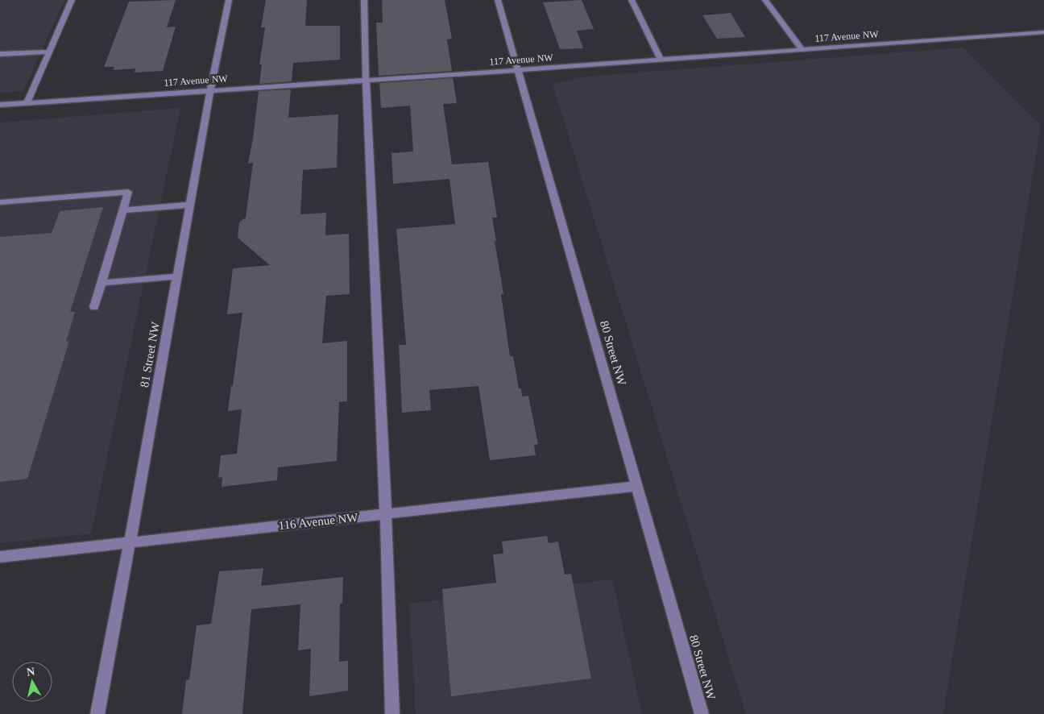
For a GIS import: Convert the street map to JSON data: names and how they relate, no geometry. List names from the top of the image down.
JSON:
{
  "streets": {
    "street": [
      "117 Avenue NW",
      "80 Street NW",
      "81 Street NW",
      "116 Avenue NW"
    ]
  },
  "crossings": [
    ["117 Avenue NW", "80 Street NW"],
    ["117 Avenue NW", "81 Street NW"],
    ["80 Street NW", "116 Avenue NW"],
    ["81 Street NW", "116 Avenue NW"]
  ],
  "north": "top"
}
